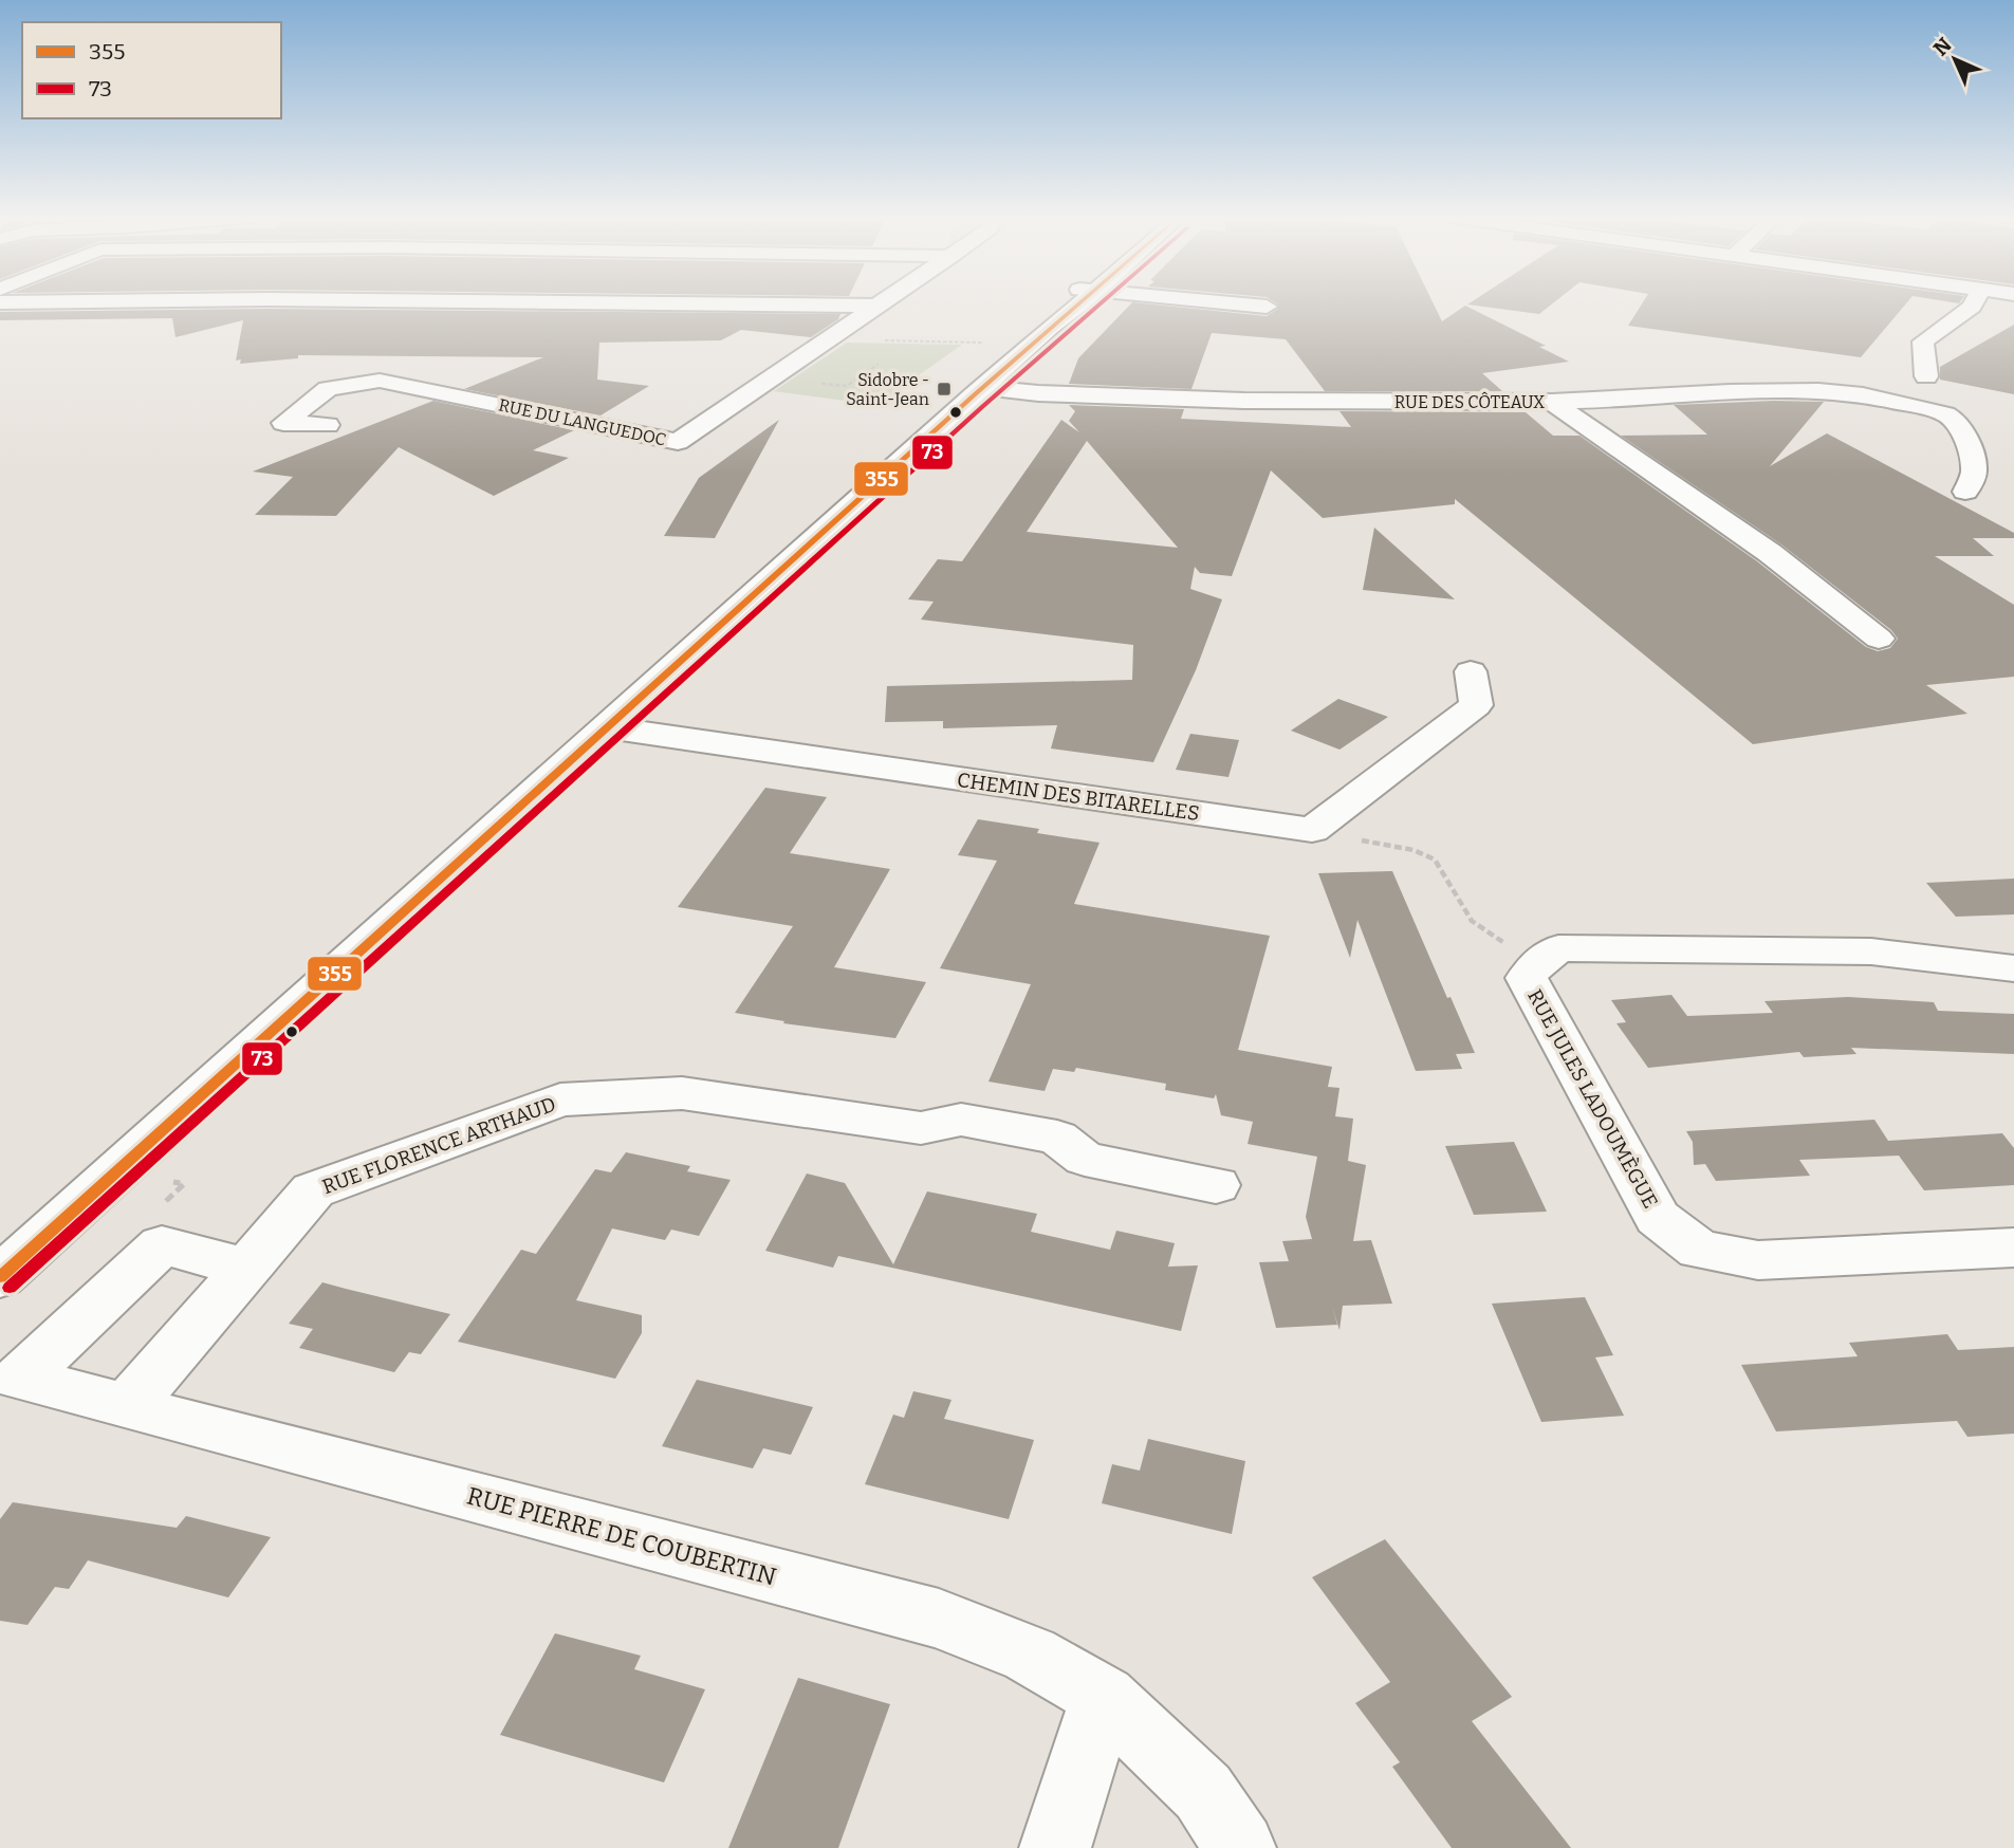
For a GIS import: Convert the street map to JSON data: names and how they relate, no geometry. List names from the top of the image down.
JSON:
{
  "streets": {
    "street": [
      "RUE DES CÔTEAUX",
      "RUE DU LANGUEDOC",
      "CHEMIN DES BITARELLES",
      "RUE JULES LADOUMÈGUE",
      "RUE FLORENCE ARTHAUD",
      "RUE PIERRE DE COUBERTIN"
    ]
  },
  "crossings": [
    ["RUE FLORENCE ARTHAUD", "RUE PIERRE DE COUBERTIN"]
  ],
  "places": {
    "transit": ["Sidobre - Saint-Jean"]
  },
  "lines": ["transit line 355", "transit line 73"],
  "legend": ["355", "73"],
  "north": "top left"
}
